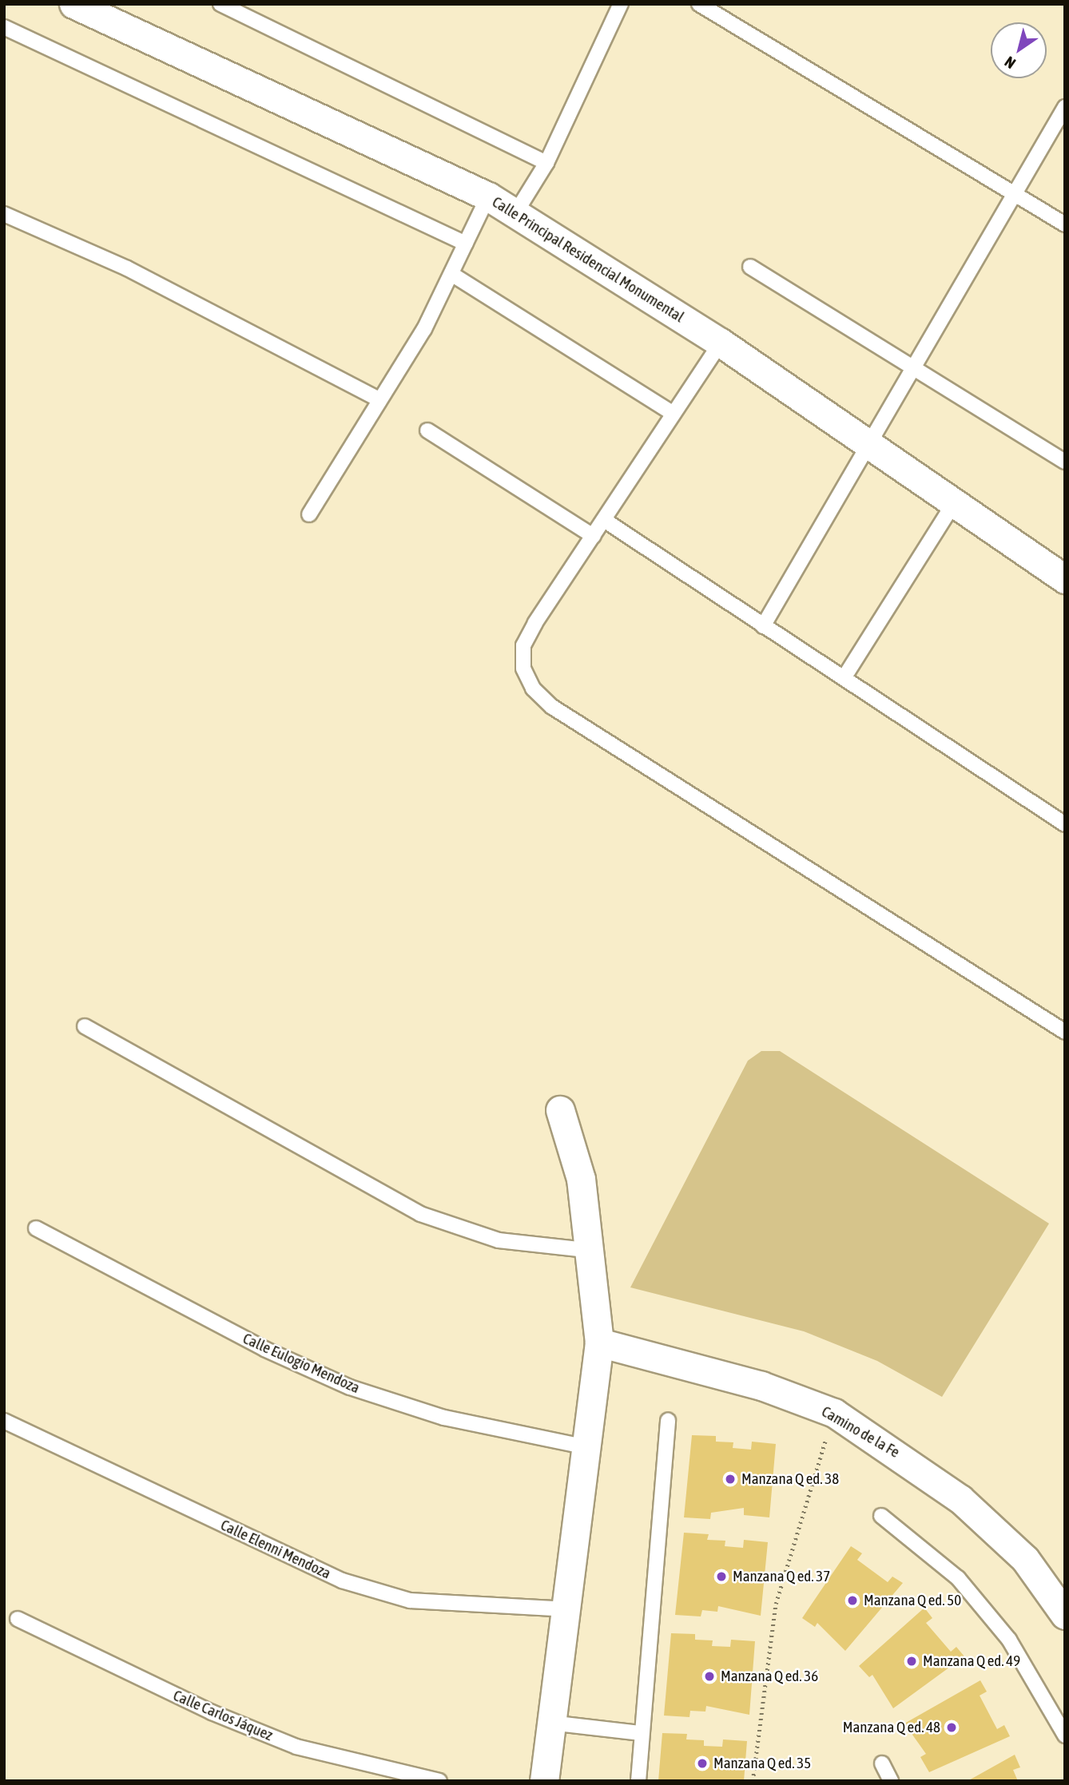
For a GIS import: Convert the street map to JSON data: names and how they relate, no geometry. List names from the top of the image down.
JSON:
{
  "streets": {
    "street": ["Calle Principal Residencial Monumental", "Camino de la Fe"],
    "lane": ["Calle Eulogio Mendoza", "Calle Elenni Mendoza", "Calle Carlos Jáquez"]
  },
  "places": [
    "Manzana Q ed. 38",
    "Manzana Q ed. 37",
    "Manzana Q ed. 50",
    "Manzana Q ed. 49",
    "Manzana Q ed. 36",
    "Manzana Q ed. 48",
    "Manzana Q ed. 35"
  ],
  "north": "bottom left"
}
